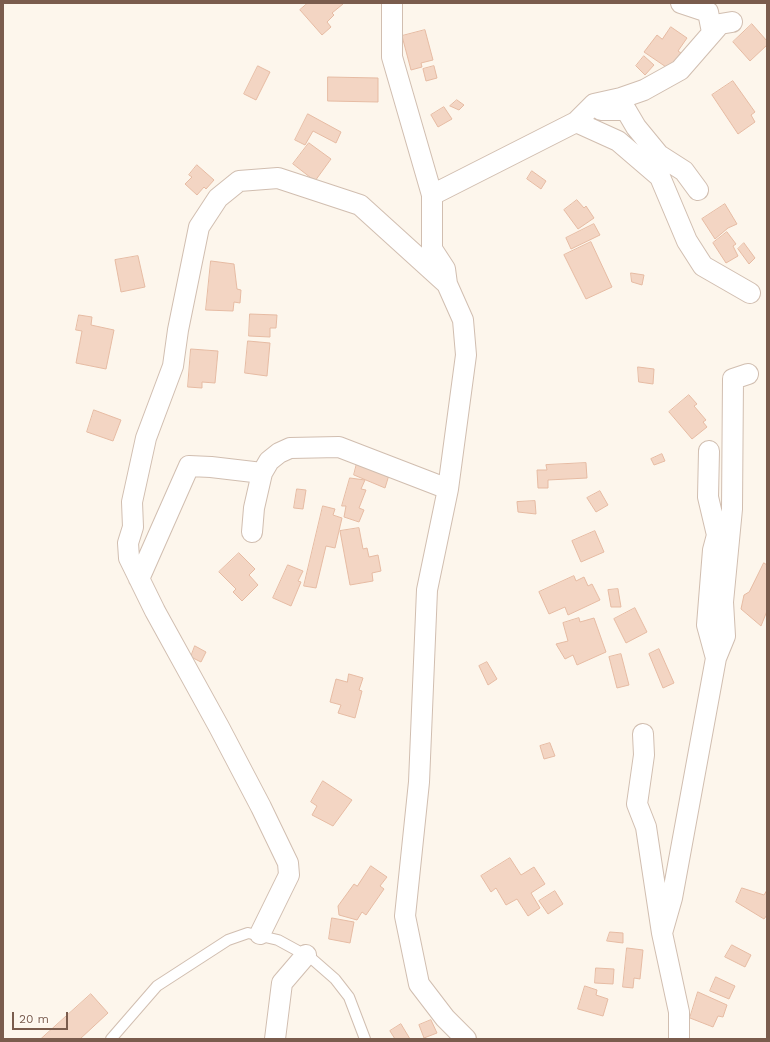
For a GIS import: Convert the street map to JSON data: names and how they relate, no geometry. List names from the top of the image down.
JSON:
{
  "scale_bar": "20 m"
}
